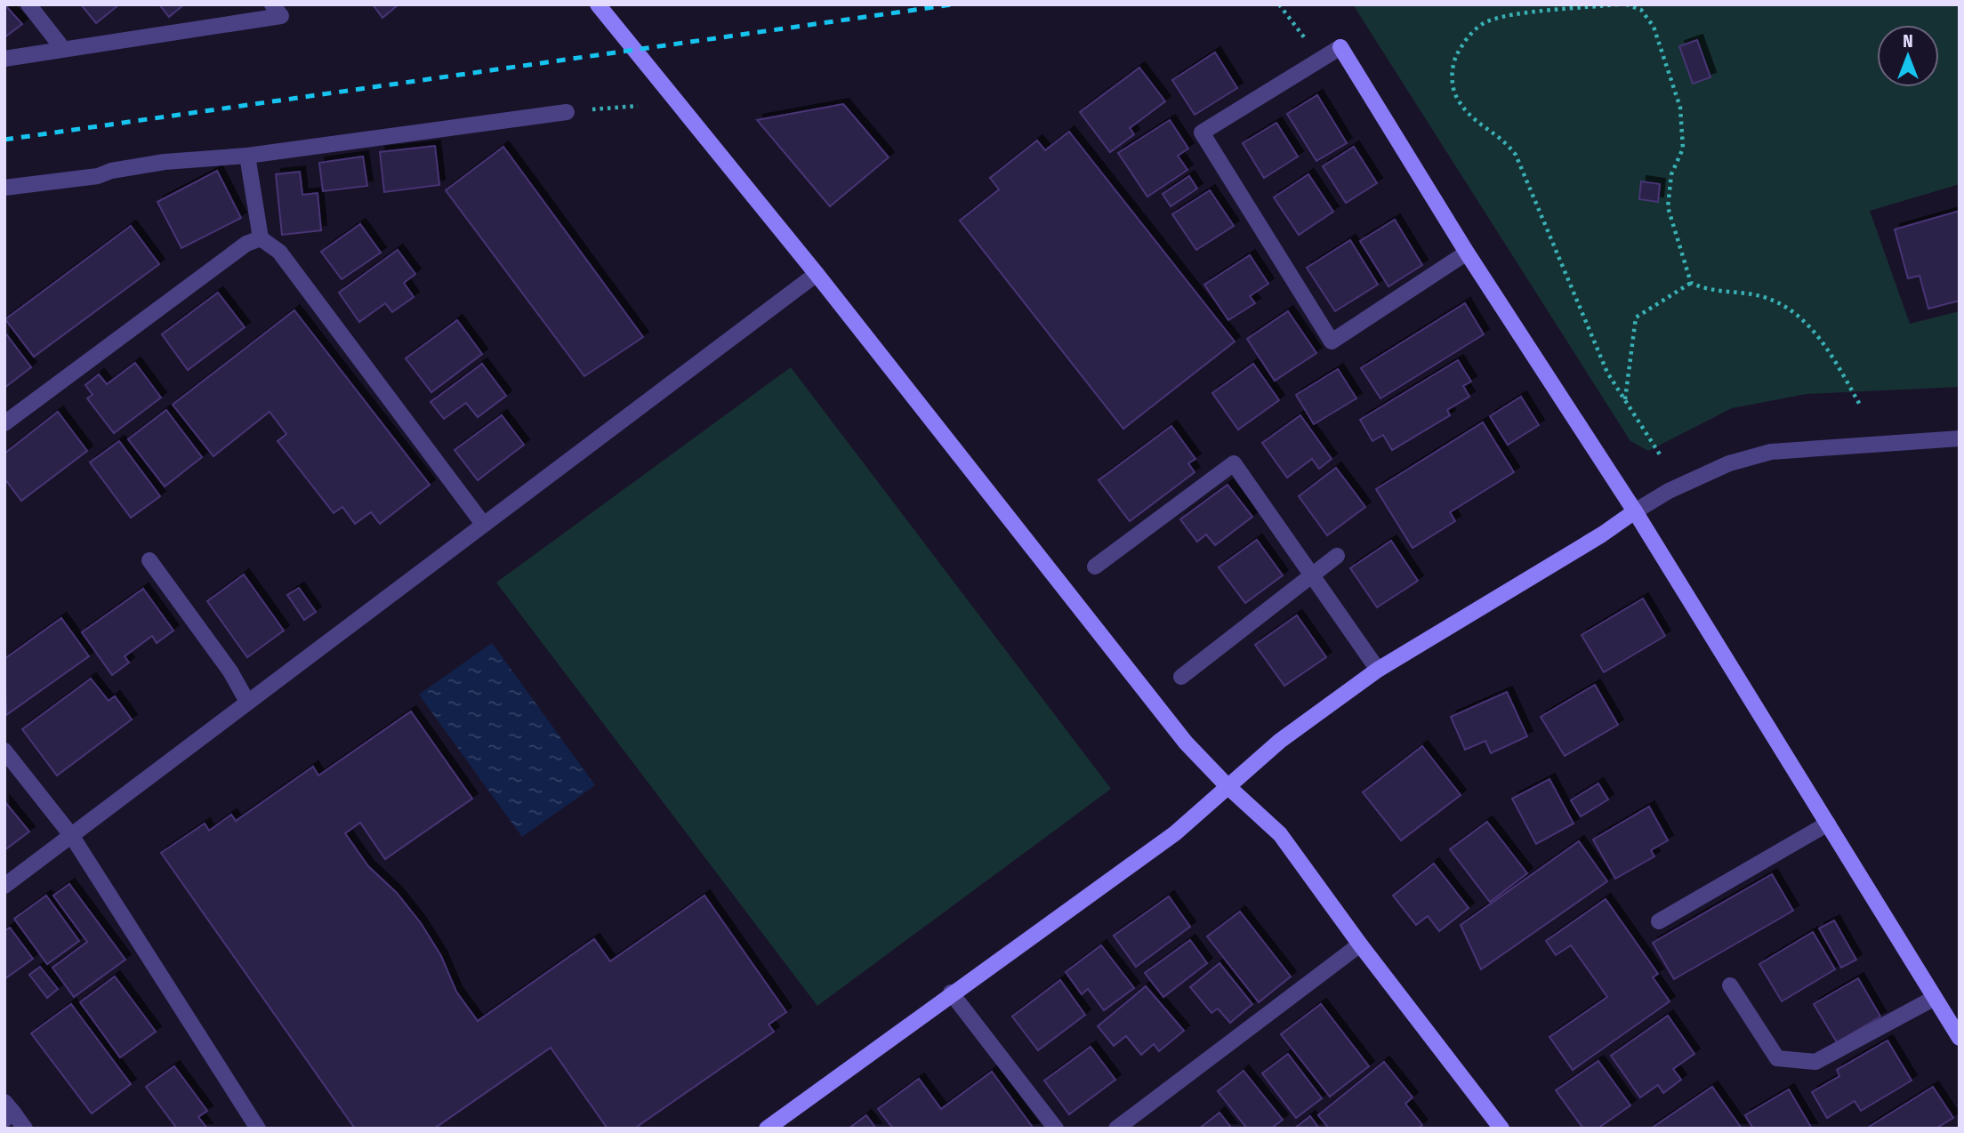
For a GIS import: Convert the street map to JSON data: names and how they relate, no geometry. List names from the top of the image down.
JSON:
{
  "north": "top"
}
